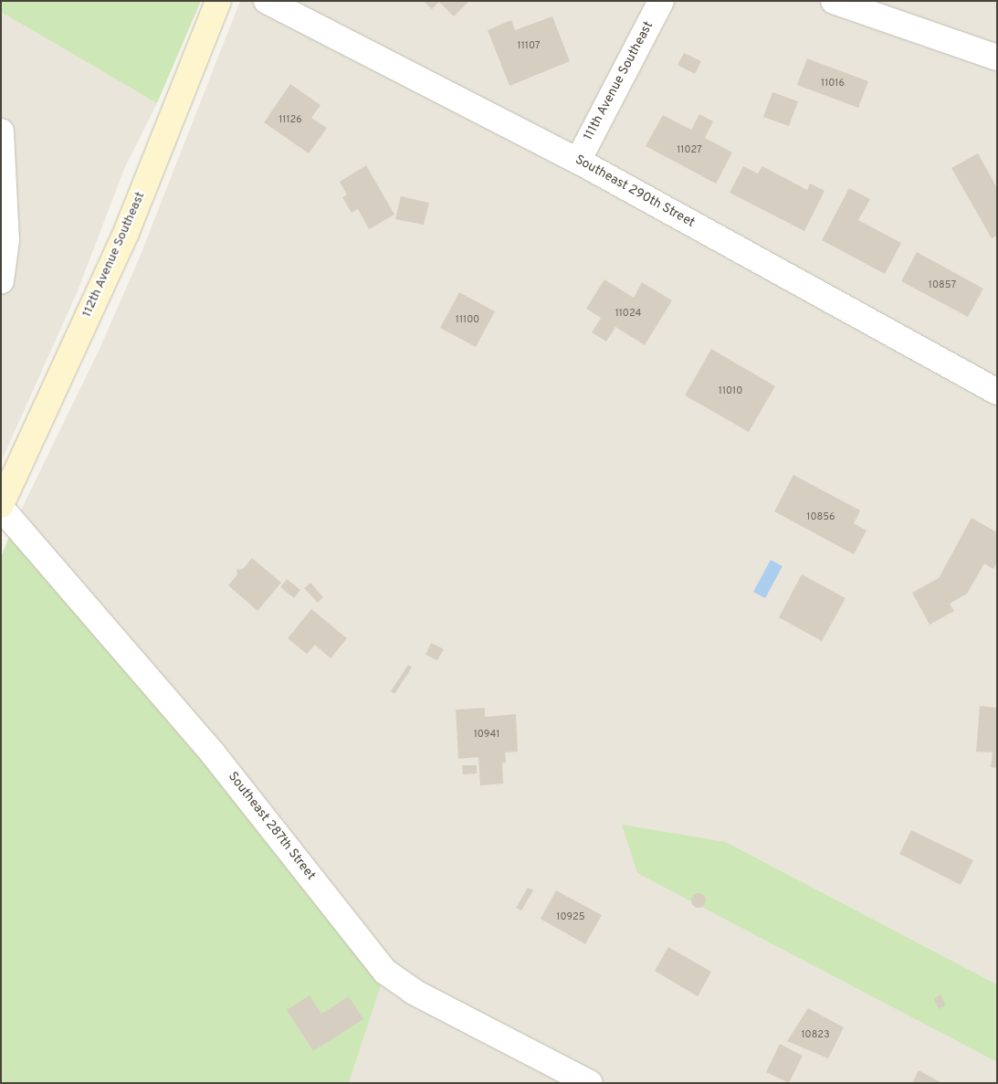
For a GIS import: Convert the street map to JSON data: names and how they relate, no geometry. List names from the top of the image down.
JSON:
{
  "streets": {
    "street": [
      "111th Avenue Southeast",
      "Southeast 290th Street",
      "112th Avenue Southeast",
      "Southeast 287th Street"
    ]
  },
  "crossings": [
    ["111th Avenue Southeast", "Southeast 290th Street"],
    ["112th Avenue Southeast", "Southeast 287th Street"]
  ],
  "house_numbers": [
    "11107",
    "11016",
    "11126",
    "11027",
    "10857",
    "11024",
    "11100",
    "11010",
    "10856",
    "10941",
    "10925",
    "10823"
  ]
}
